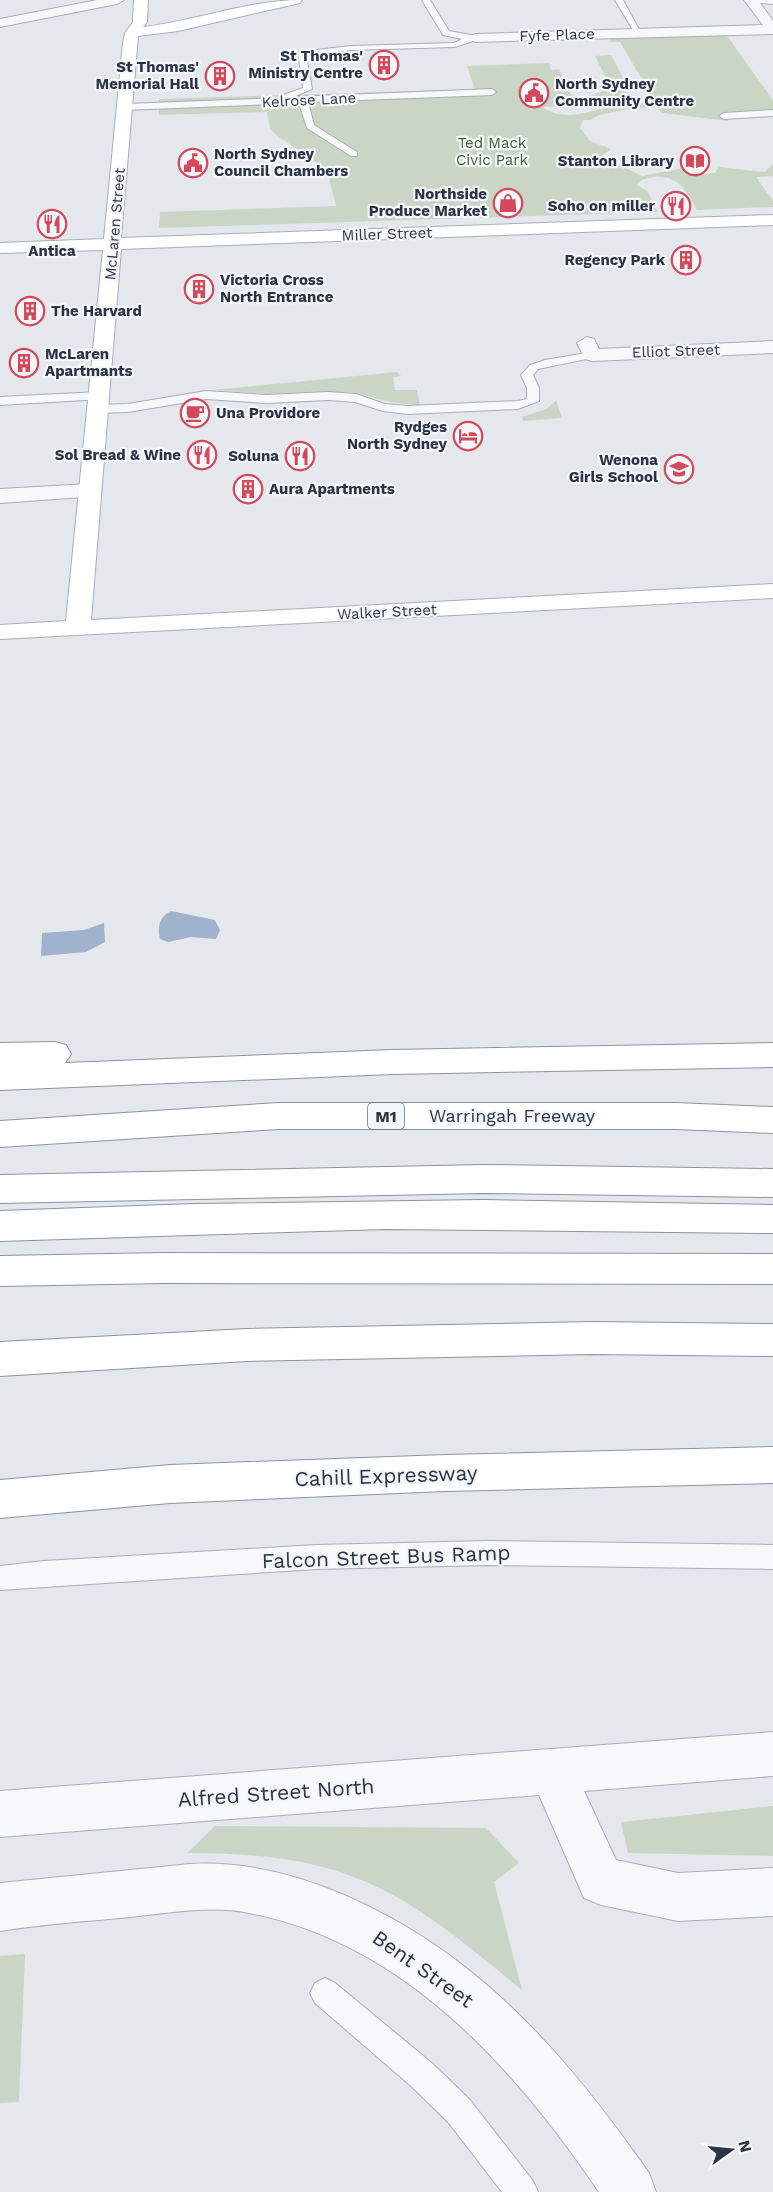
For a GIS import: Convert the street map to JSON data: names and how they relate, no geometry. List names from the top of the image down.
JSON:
{
  "streets": {
    "main road": [
      "McLaren Street",
      "Miller Street",
      "Walker Street",
      "M1",
      "Warringah Freeway",
      "Cahill Expressway"
    ],
    "street": [
      "Fyfe Place",
      "Elliot Street",
      "Alfred Street North",
      "Bent Street"
    ],
    "lane": ["Kelrose Lane", "Falcon Street Bus Ramp"]
  },
  "crossings": [
    ["Kelrose Lane", "McLaren Street"],
    ["McLaren Street", "Miller Street"],
    ["McLaren Street", "Walker Street"]
  ],
  "parks": ["Ted Mack Civic Park"],
  "places": {
    "building": [
      "St Thomas' Ministry Centre",
      "St Thomas' Memorial Hall",
      "Regency Park",
      "Victoria Cross North Entrance",
      "The Harvard",
      "McLaren Apartmants",
      "Aura Apartments"
    ],
    "public building": ["North Sydney Community Centre", "North Sydney Council Chambers"],
    "library": ["Stanton Library"],
    "shop": ["Northside Produce Market"],
    "restaurant": [
      "Soho on miller",
      "Antica",
      "Sol Bread & Wine",
      "Soluna"
    ],
    "cafe": ["Una Providore"],
    "hotel": ["Rydges North Sydney"],
    "school or university": ["Wenona Girls School"]
  },
  "north": "right"
}
